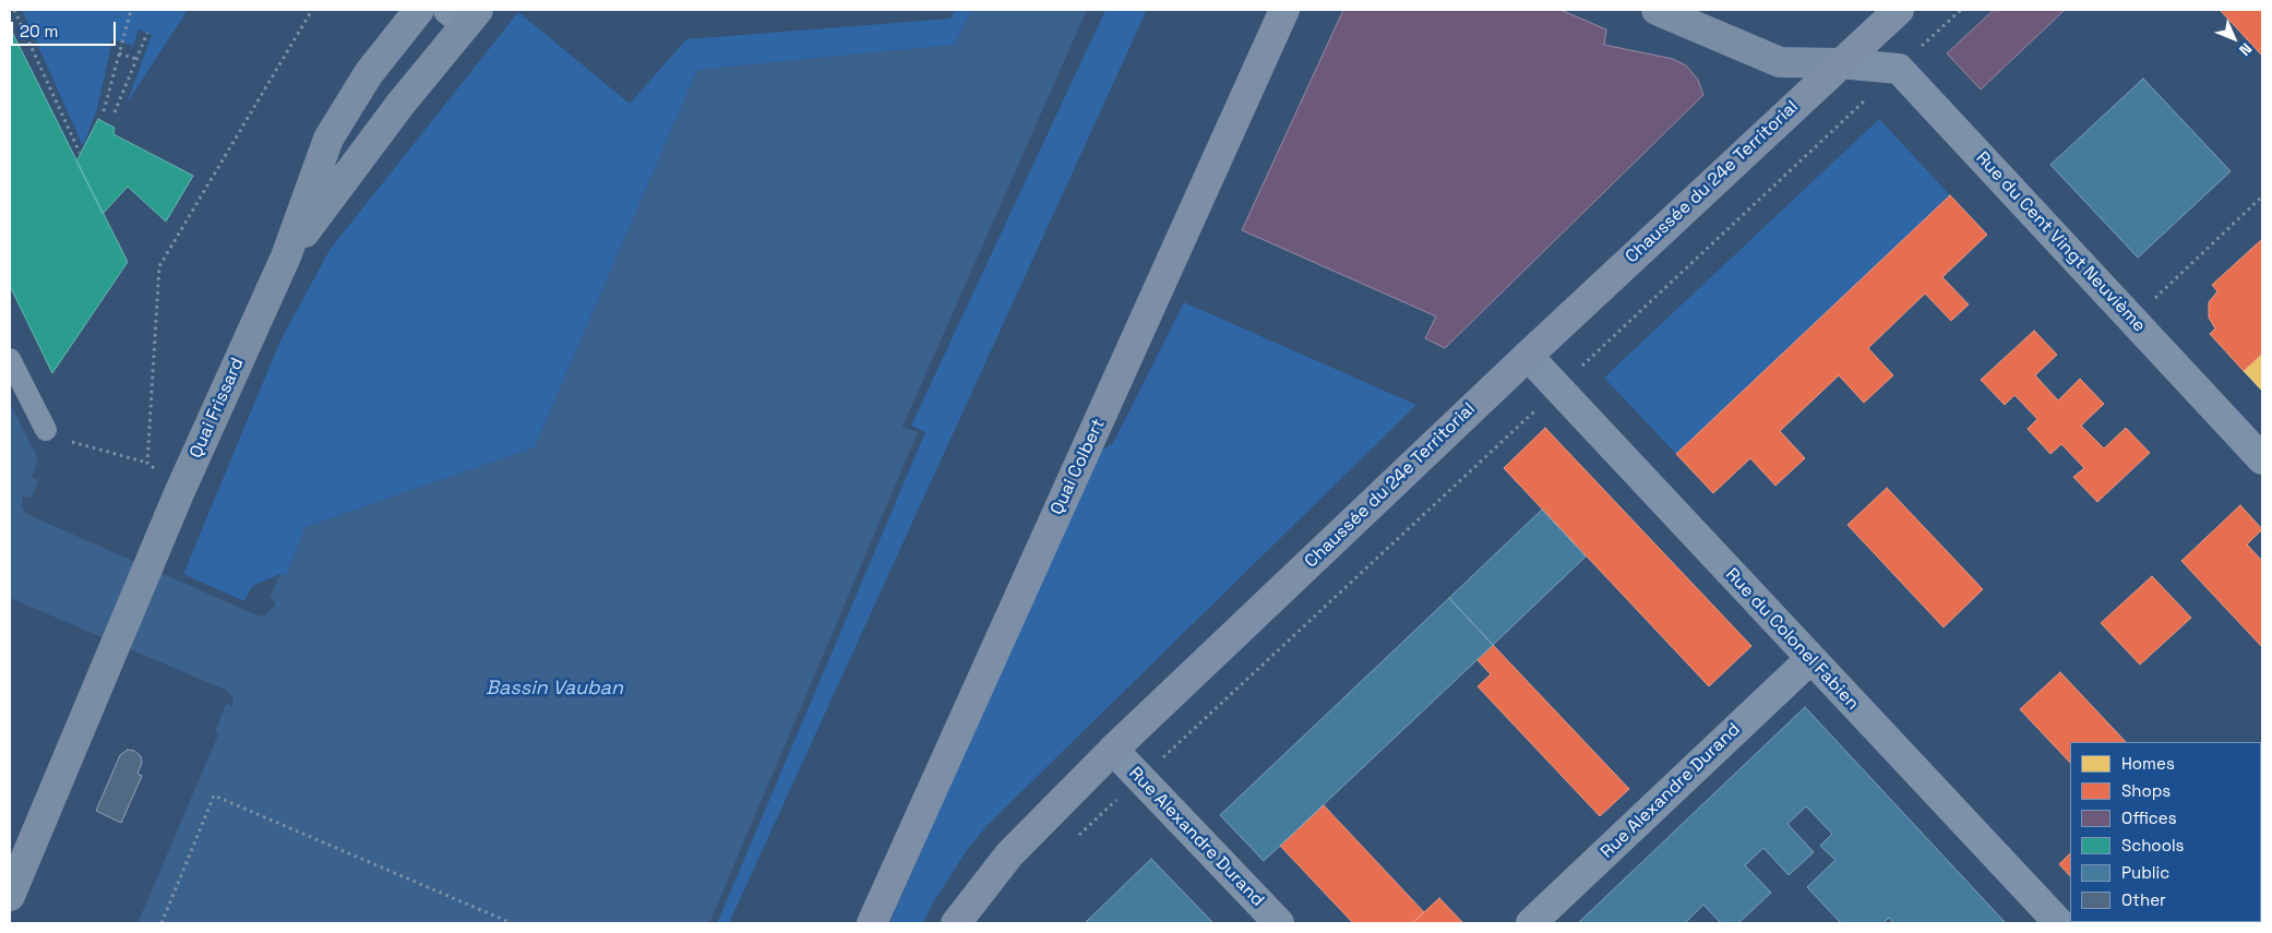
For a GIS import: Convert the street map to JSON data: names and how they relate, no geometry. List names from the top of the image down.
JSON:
{
  "streets": {
    "main road": ["Chaussée du 24e Territorial", "Quai Colbert"],
    "street": [
      "Rue du Cent Vingt Neuvième",
      "Quai Frissard",
      "Rue du Colonel Fabien",
      "Rue Alexandre Durand"
    ]
  },
  "crossings": [
    ["Chaussée du 24e Territorial", "Rue du Colonel Fabien"],
    ["Chaussée du 24e Territorial", "Rue Alexandre Durand"],
    ["Rue du Colonel Fabien", "Rue Alexandre Durand"]
  ],
  "water": ["Bassin Vauban"],
  "legend": [
    "Homes",
    "Shops",
    "Offices",
    "Schools",
    "Public",
    "Other"
  ],
  "scale_bar": "20 m",
  "north": "bottom right"
}
